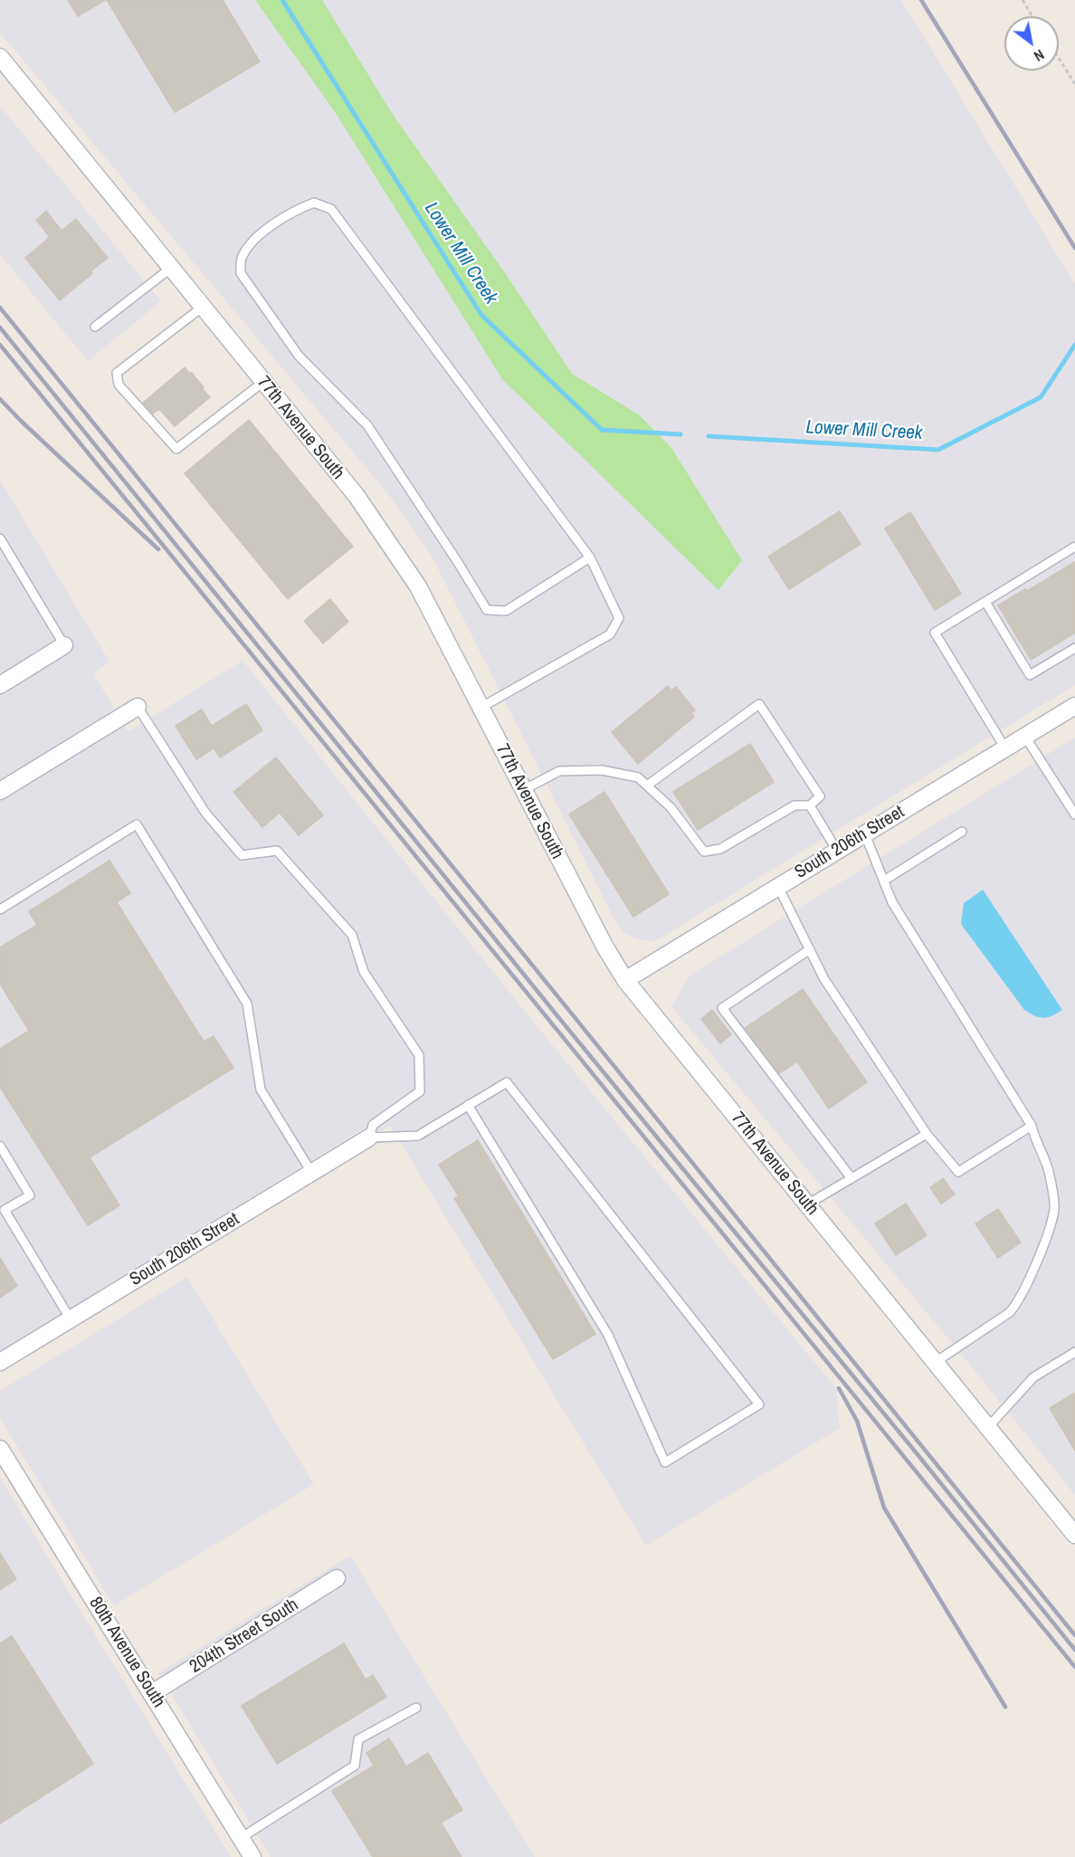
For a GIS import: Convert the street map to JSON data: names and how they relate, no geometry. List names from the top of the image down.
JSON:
{
  "streets": {
    "street": [
      "77th Avenue South",
      "South 206th Street",
      "204th Street South",
      "80th Avenue South"
    ]
  },
  "crossings": [
    ["77th Avenue South", "South 206th Street"],
    ["204th Street South", "80th Avenue South"]
  ],
  "water": ["Lower Mill Creek"],
  "north": "bottom right"
}
